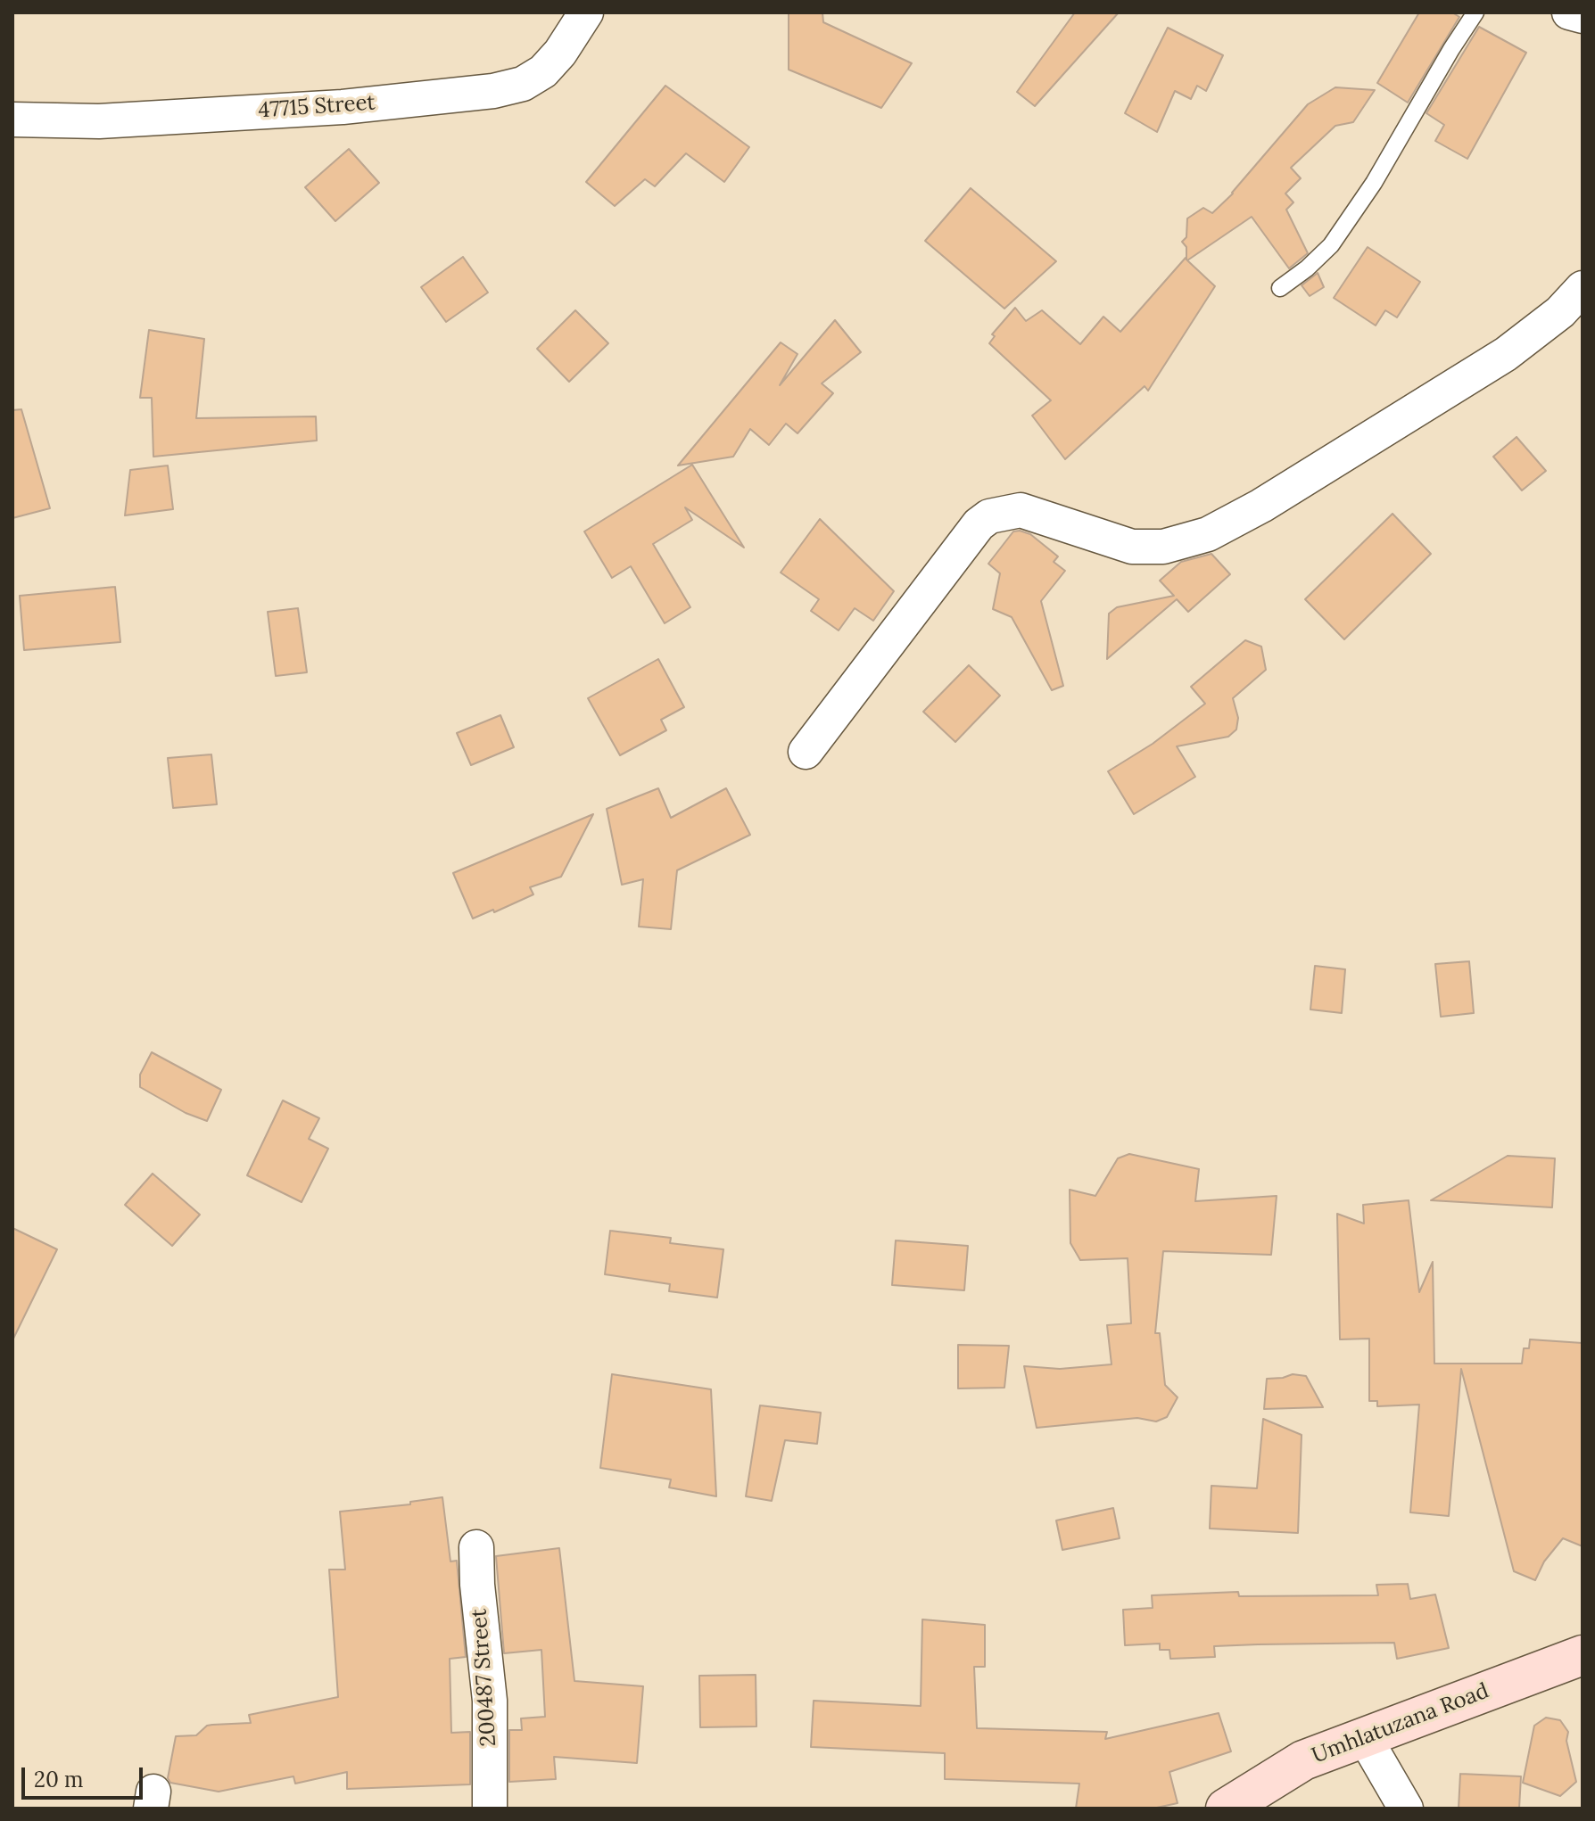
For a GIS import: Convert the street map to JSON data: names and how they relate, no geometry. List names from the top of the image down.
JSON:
{
  "streets": {
    "street": ["47715 Street", "200487 Street", "Umhlatuzana Road"]
  },
  "scale_bar": "20 m"
}
